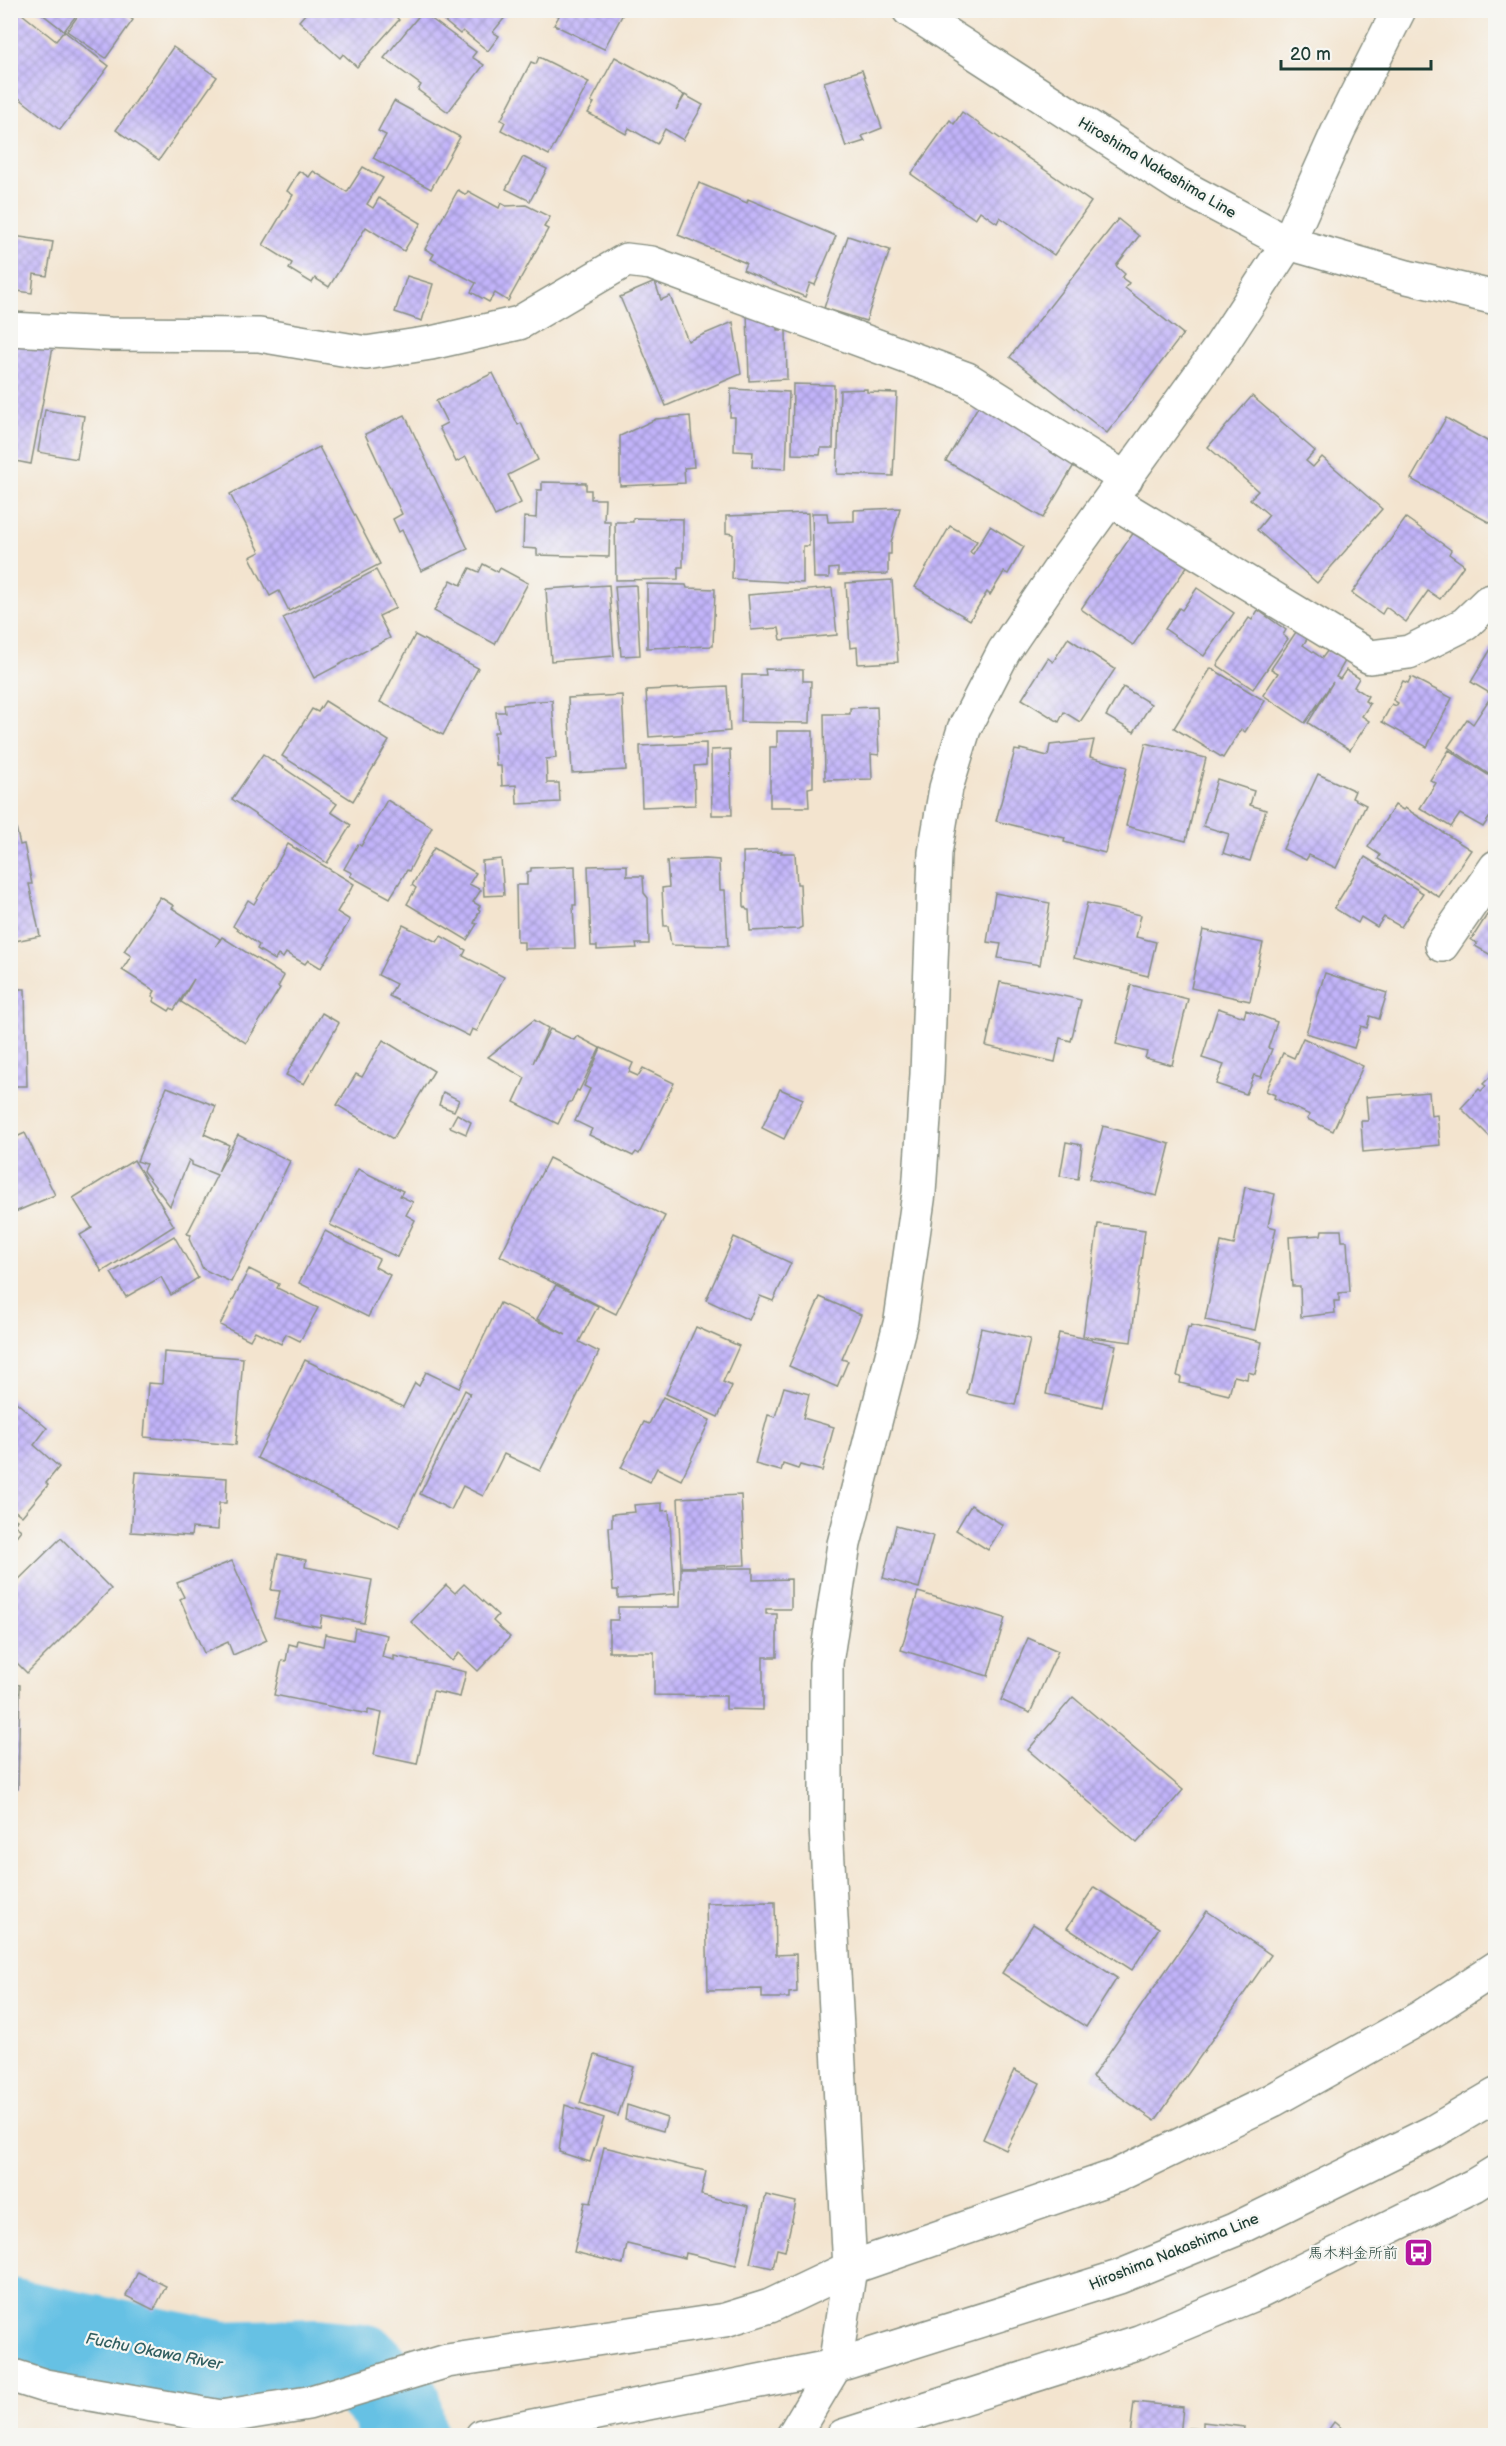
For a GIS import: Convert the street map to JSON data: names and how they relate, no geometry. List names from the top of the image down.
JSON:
{
  "streets": {
    "main road": ["Hiroshima Nakashima Line"]
  },
  "water": ["Fuchu Okawa River"],
  "places": {
    "bus stop": ["馬木料金所前"]
  },
  "scale_bar": "20 m"
}
